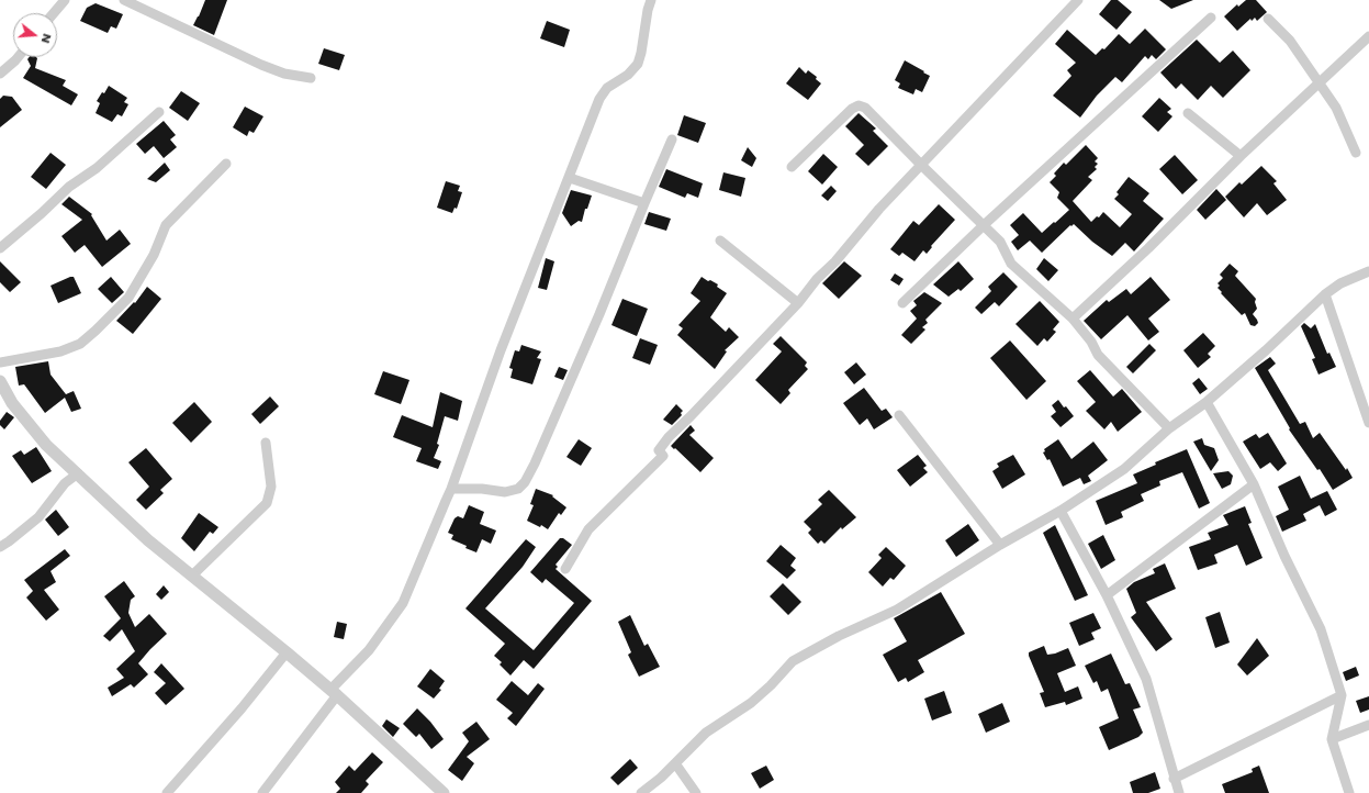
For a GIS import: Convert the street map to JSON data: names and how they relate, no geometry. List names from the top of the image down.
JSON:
{
  "north": "right"
}
